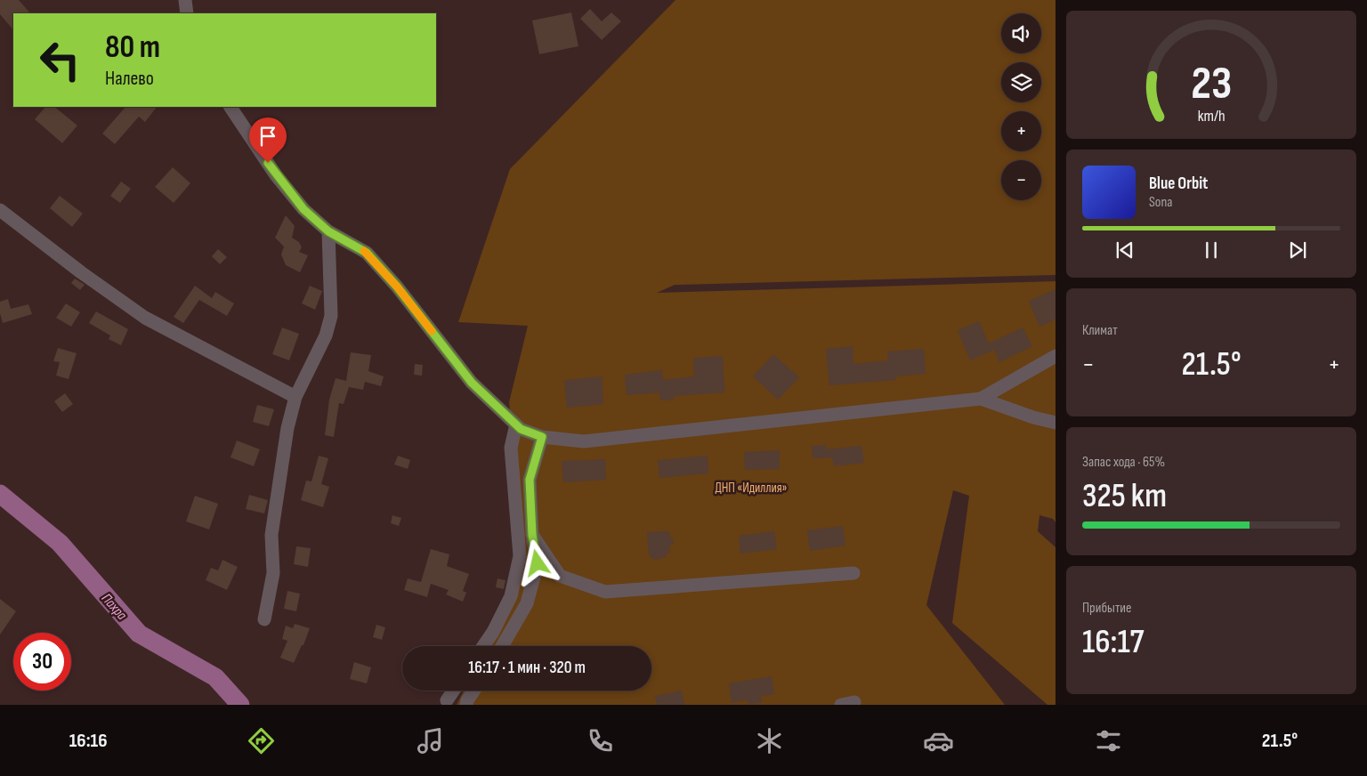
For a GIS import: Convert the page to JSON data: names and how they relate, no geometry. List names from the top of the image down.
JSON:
{
  "water": ["Пахра"],
  "parks": ["ДНП «Идиллия»"],
  "page": {
    "map_buttons": ["+", "−"],
    "turn": ["80 m", "Налево"],
    "song": ["Blue Orbit", "Sona"],
    "tile": [
      "Климат",
      ["Запас хода · 65%", "325 km"],
      ["Прибытие", "16:17"]
    ],
    "heat": ["−", "21.5°", "+"],
    "limit": "30",
    "trip": "16:17 · 1 мин · 320 m",
    "tabs": ["16:16", "21.5°"],
    "gauge": ["23", "km/h"]
  }
}
